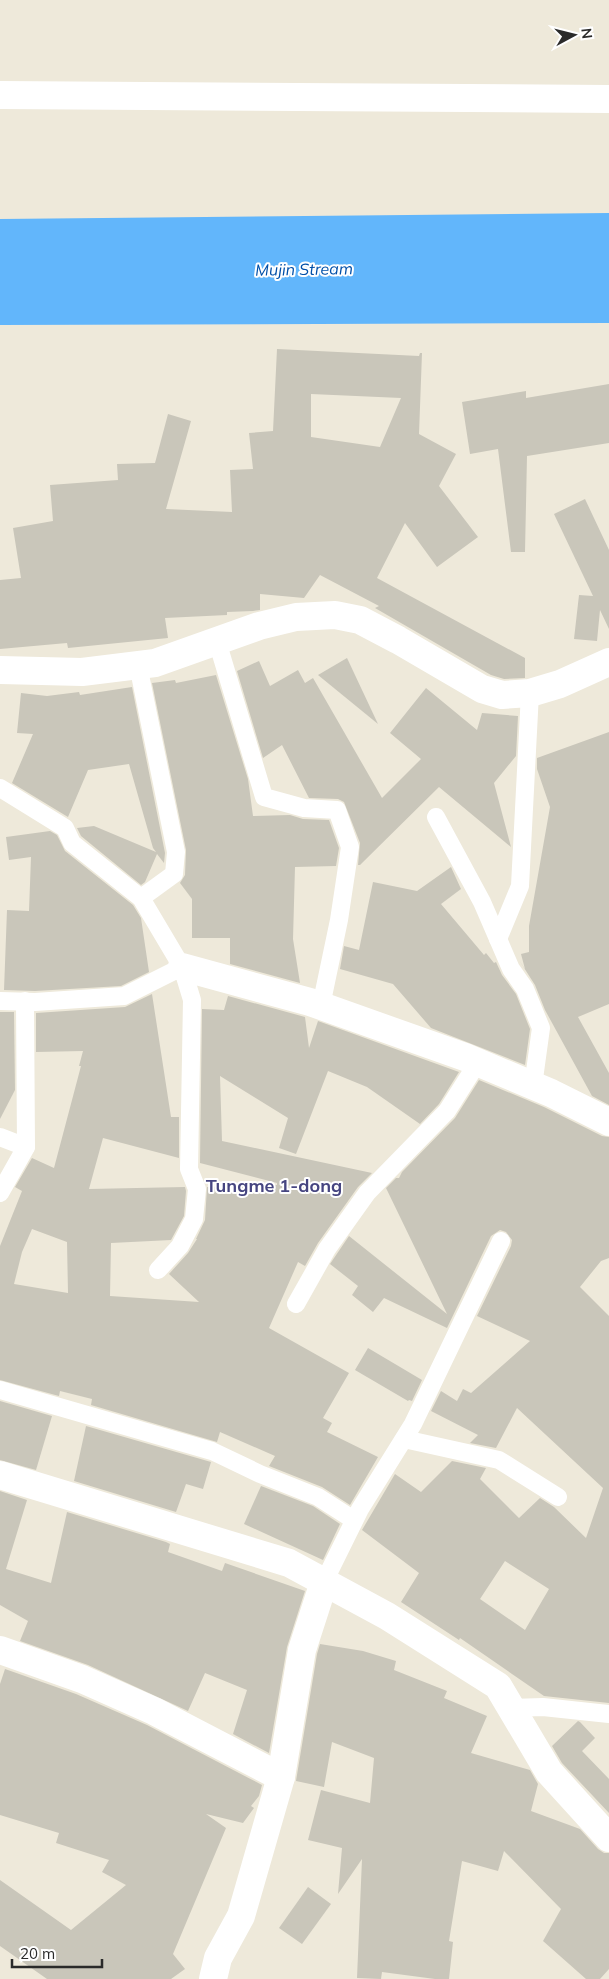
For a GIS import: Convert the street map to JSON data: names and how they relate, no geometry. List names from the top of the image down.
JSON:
{
  "districts": ["Tungme 1-dong"],
  "water": ["Mujin Stream"],
  "scale_bar": "20 m",
  "north": "right"
}
